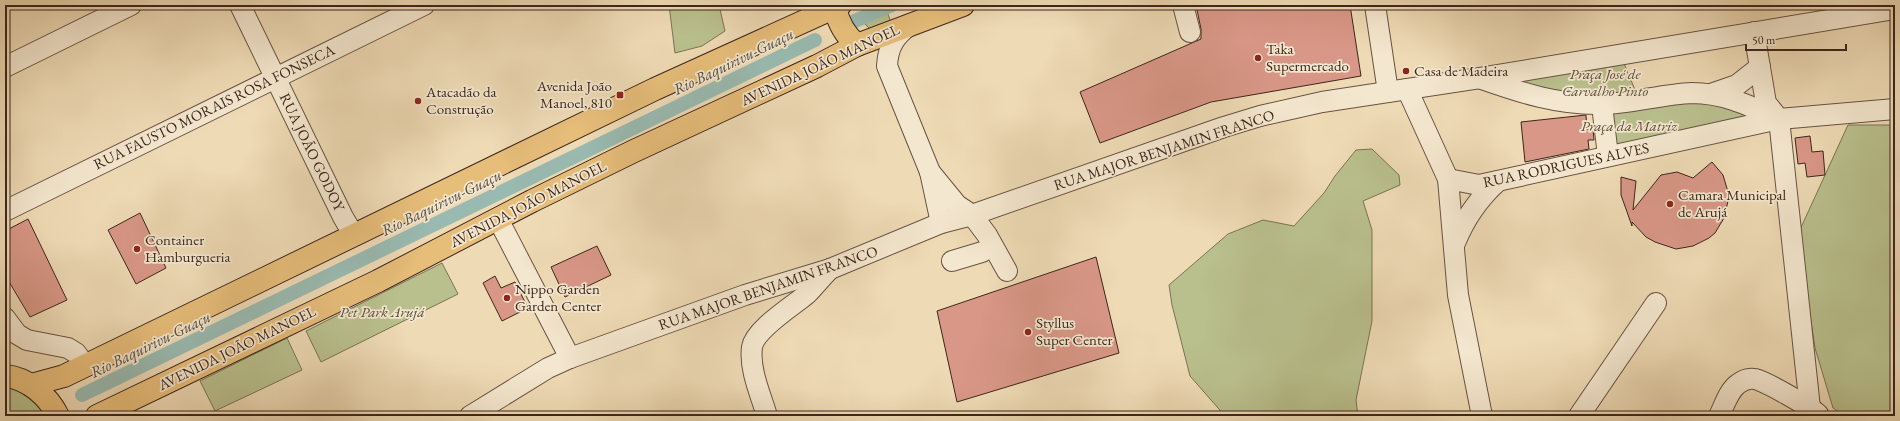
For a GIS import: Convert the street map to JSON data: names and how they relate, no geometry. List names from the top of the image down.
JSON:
{
  "streets": {
    "main road": ["AVENIDA JOÃO MANOEL"],
    "street": [
      "RUA FAUSTO MORAIS ROSA FONSECA",
      "RUA MAJOR BENJAMIN FRANCO",
      "RUA JOÃO GODOY",
      "RUA RODRIGUES ALVES"
    ]
  },
  "crossings": [
    ["RUA FAUSTO MORAIS ROSA FONSECA", "RUA JOÃO GODOY"]
  ],
  "water": ["Rio Baquirivu-Guaçu"],
  "parks": ["Praça José de Carvalho Pinto", "Praça da Matriz", "Pet Park Arujá"],
  "places": {
    "other": [
      "Taka Supermercado",
      "Casa de Madeira",
      "Atacadão da Construção",
      "Camara Municipal de Arujá",
      "Container Hamburgueria",
      "Nippo Garden Garden Center",
      "Styllus Super Center"
    ],
    "transit": ["Avenida João Manoel, 810"]
  },
  "scale_bar": "50 m"
}
